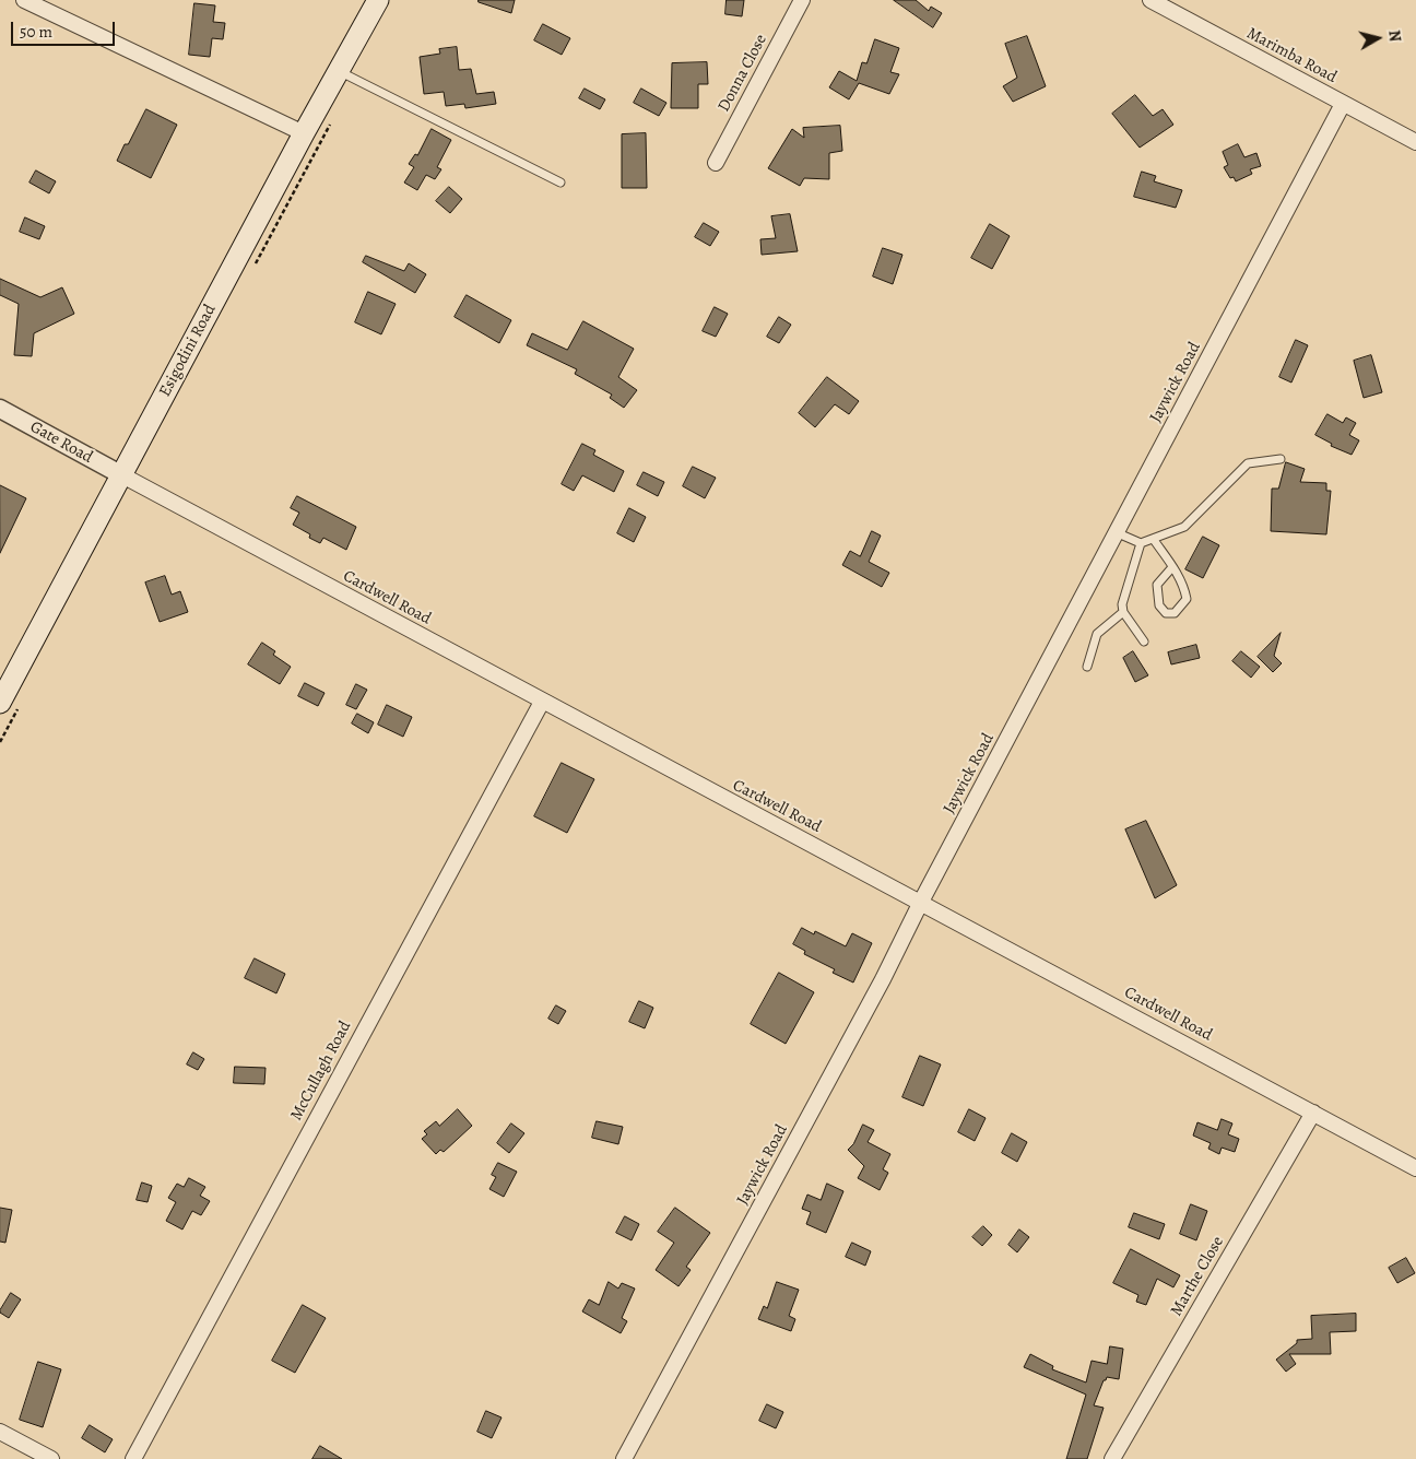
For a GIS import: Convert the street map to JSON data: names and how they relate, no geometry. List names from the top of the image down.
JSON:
{
  "streets": {
    "main road": ["Esigodini Road"],
    "street": [
      "Marimba Road",
      "Donna Close",
      "Jaywick Road",
      "Gate Road",
      "Cardwell Road",
      "McCullagh Road",
      "Marthe Close"
    ]
  },
  "crossings": [
    ["Marimba Road", "Jaywick Road"],
    ["Esigodini Road", "Gate Road"],
    ["Esigodini Road", "Cardwell Road"],
    ["Jaywick Road", "Cardwell Road"],
    ["Gate Road", "Cardwell Road"],
    ["Cardwell Road", "McCullagh Road"],
    ["Cardwell Road", "Marthe Close"]
  ],
  "scale_bar": "50 m",
  "north": "right"
}
